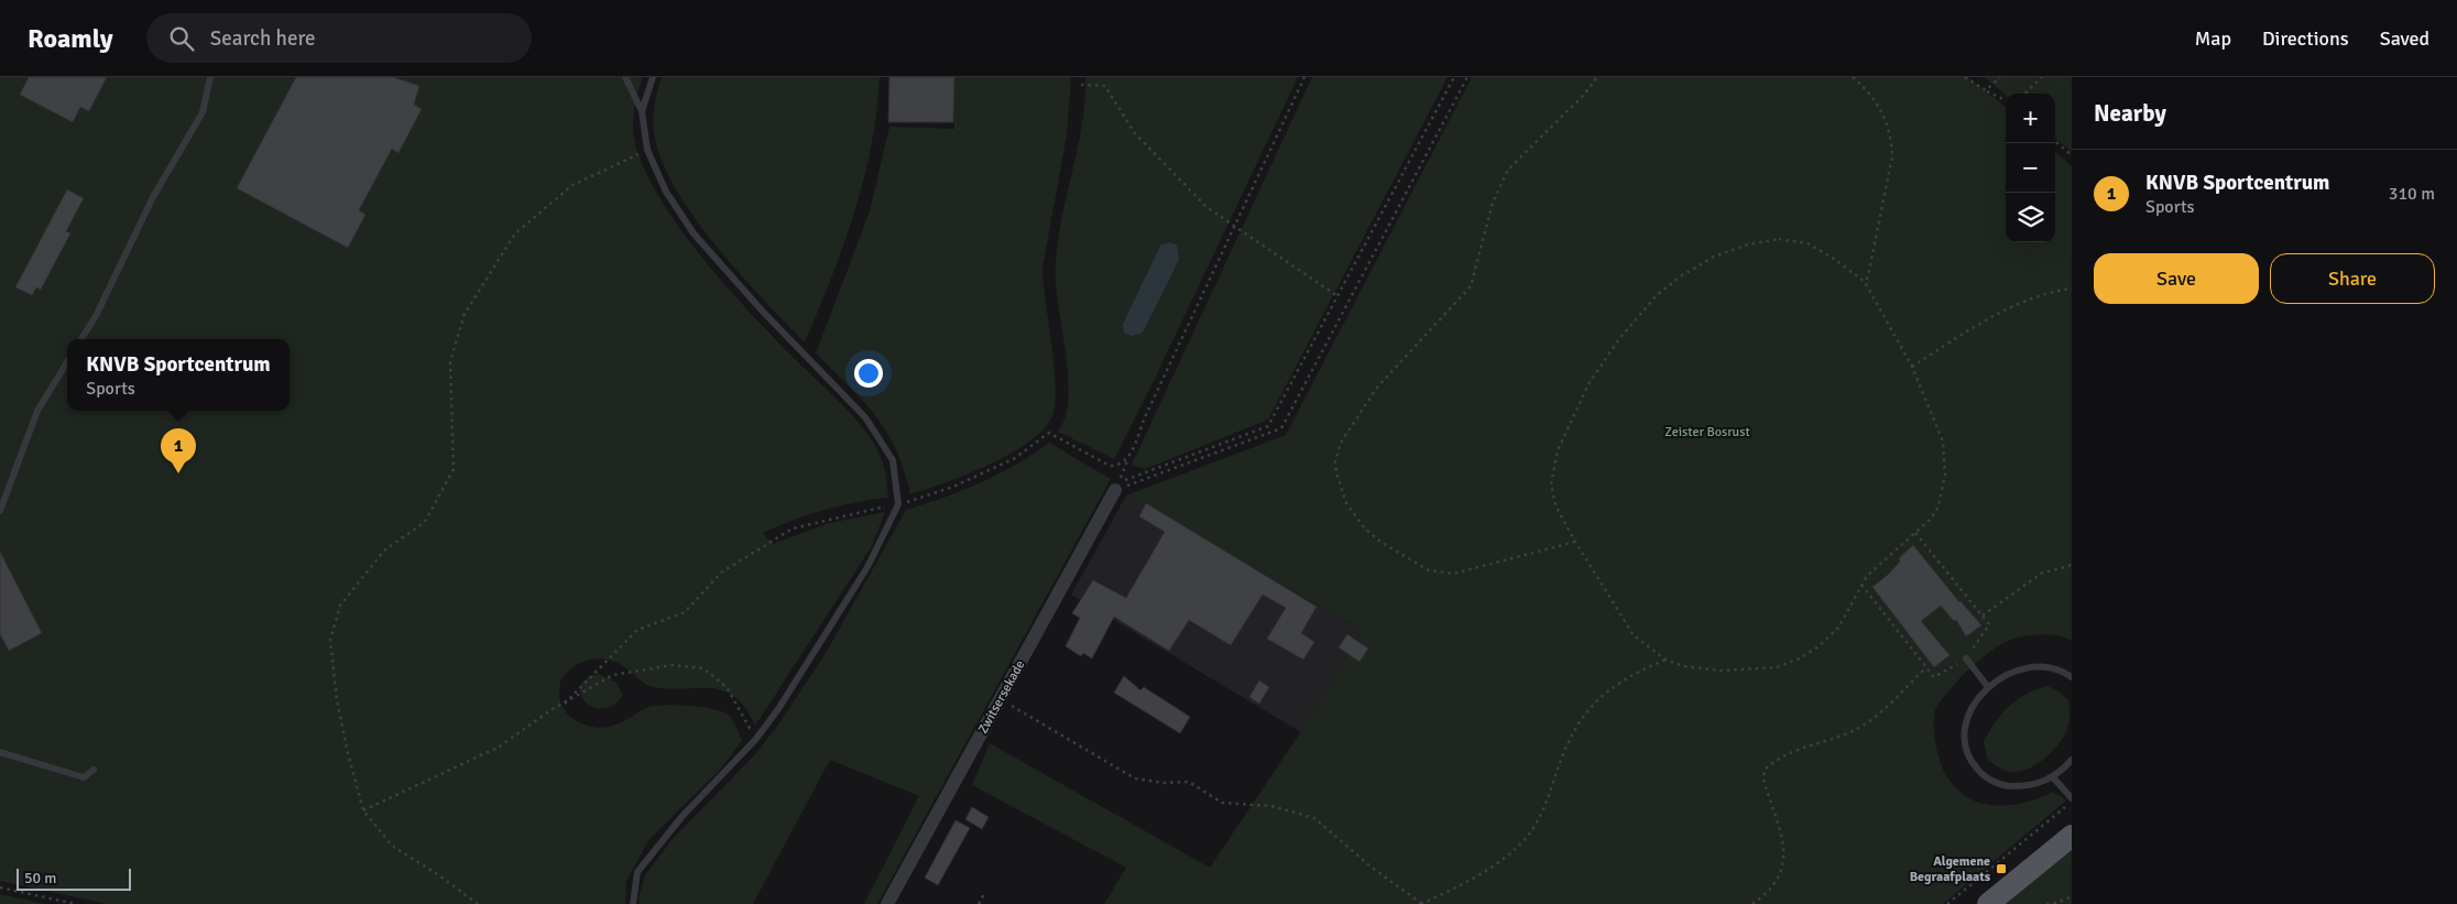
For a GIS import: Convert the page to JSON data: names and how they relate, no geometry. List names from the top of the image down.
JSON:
{
  "streets": {
    "street": ["Zwitsersekade"]
  },
  "parks": ["Zeister Bosrust"],
  "places": {
    "transit": ["Algemene Begraafplaats"]
  },
  "scale_bar": "50 m",
  "page": {
    "header": "Roamly",
    "search": "Search here",
    "nav": ["Map", "Directions", "Saved"],
    "heading": "Nearby",
    "map_buttons": ["+", "−"],
    "list": [
      {
        "mark": "1",
        "name": "KNVB Sportcentrum",
        "note": "Sports",
        "value": "310 m"
      }
    ],
    "buttons": ["Save", "Share"],
    "popup": ["KNVB Sportcentrum", "Sports"],
    "pins": "1",
    "scale": "50 m"
  }
}
